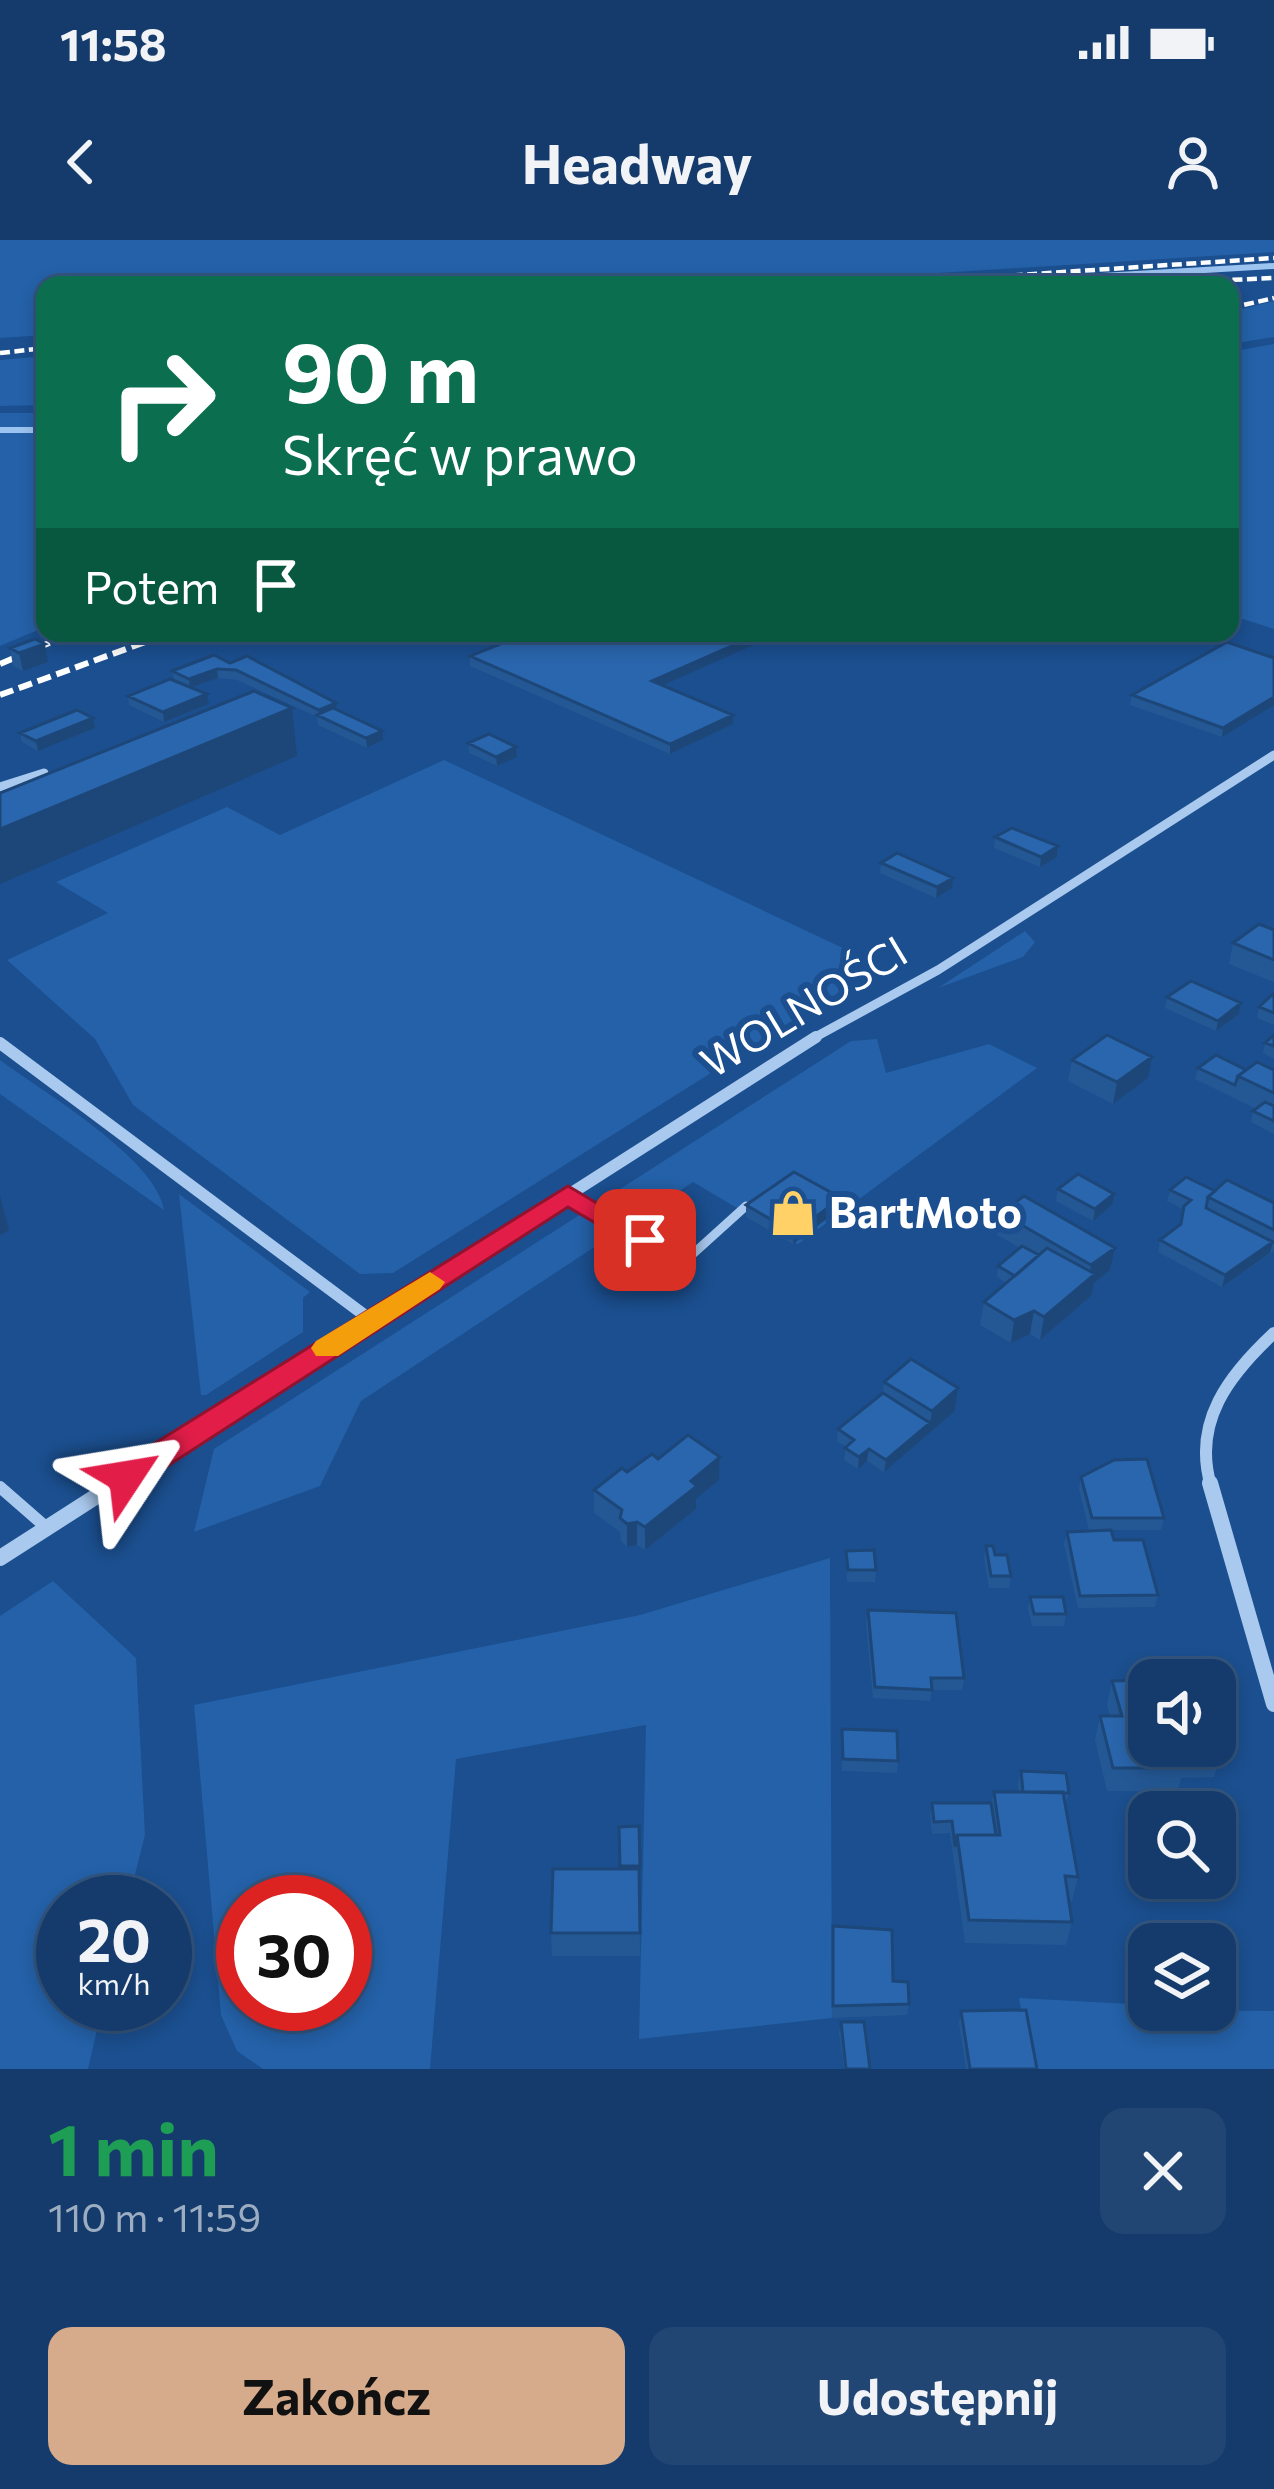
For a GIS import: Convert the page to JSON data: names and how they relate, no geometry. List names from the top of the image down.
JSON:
{
  "streets": {
    "street": ["WOLNOŚCI"]
  },
  "places": {
    "shop": ["BartMoto"]
  },
  "page": {
    "status": "11:58",
    "header": "Headway",
    "turn": ["90 m", "Skręć w prawo"],
    "then": "Potem",
    "speed": "20 km/h",
    "limit": "30",
    "heading": ["1 min", "110 m · 11:59"],
    "buttons": ["Zakończ", "Udostępnij"]
  }
}
